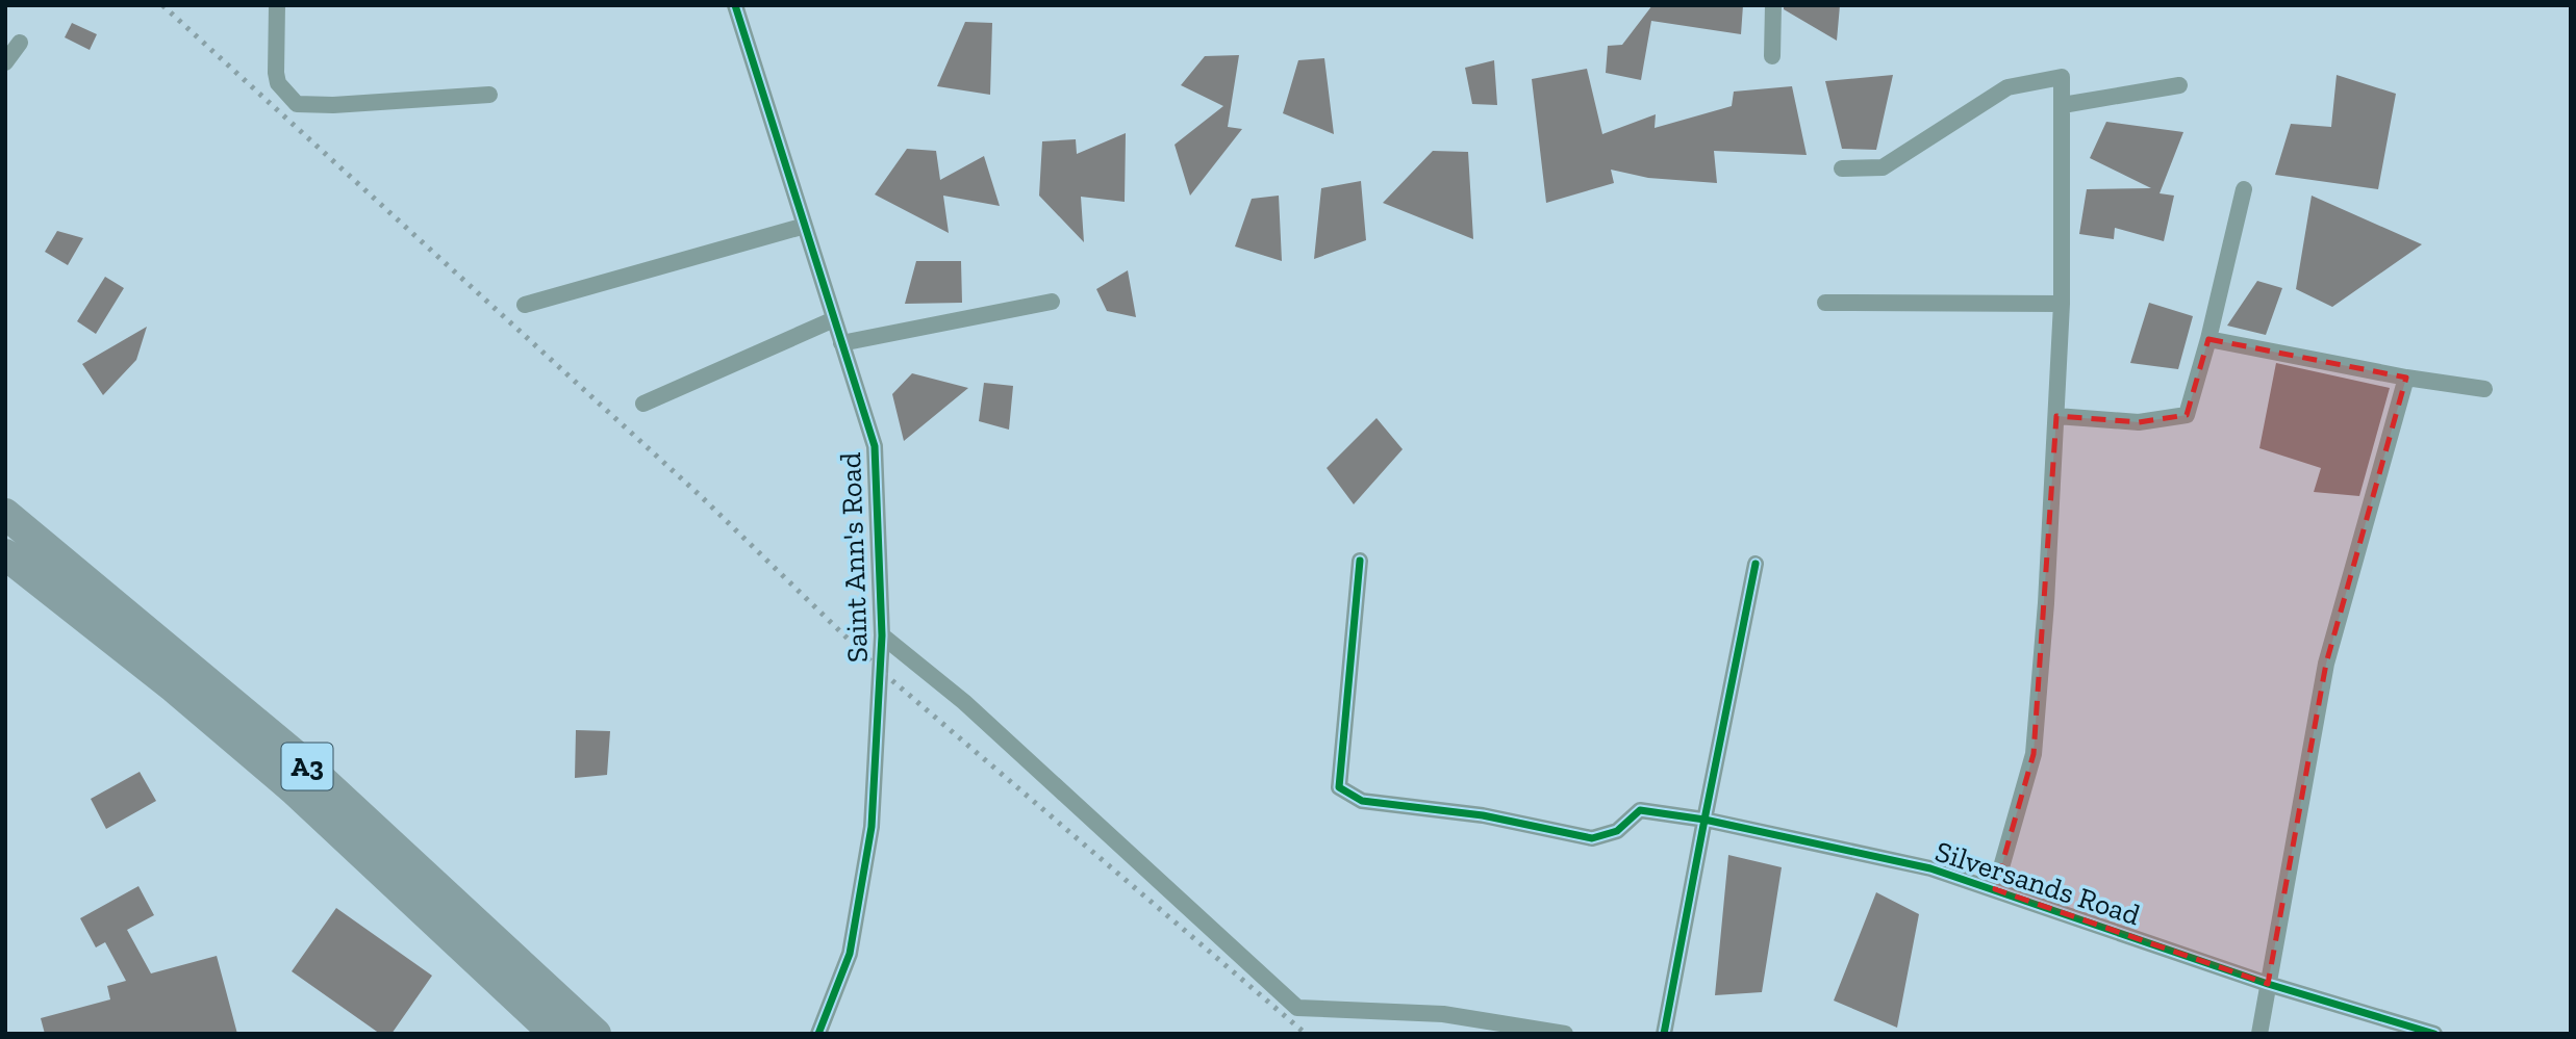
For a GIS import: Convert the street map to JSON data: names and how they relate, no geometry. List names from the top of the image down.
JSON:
{
  "streets": {
    "highway": ["A3"],
    "street": ["Saint Ann's Road", "Silversands Road"]
  }
}
